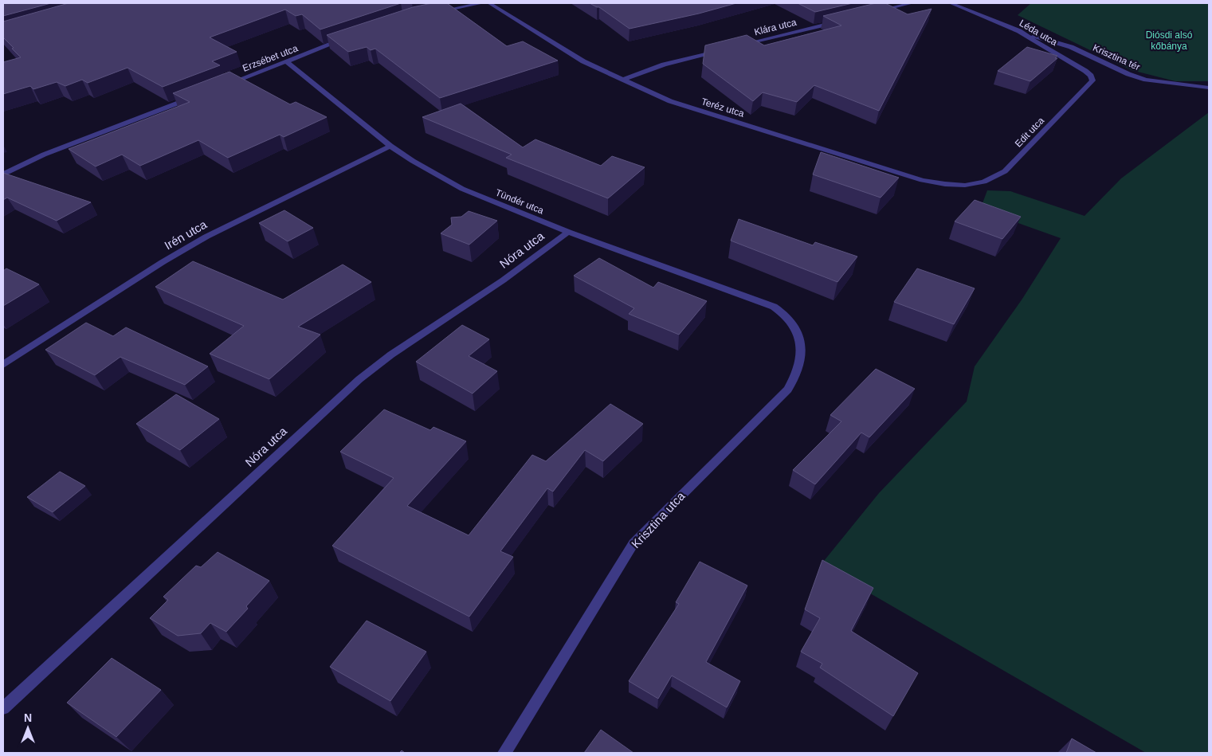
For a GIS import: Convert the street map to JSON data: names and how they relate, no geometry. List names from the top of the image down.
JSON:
{
  "streets": {
    "street": [
      "Klára utca",
      "Léda utca",
      "Krisztina tér",
      "Erzsébet utca",
      "Teréz utca",
      "Edit utca",
      "Tündér utca",
      "Irén utca",
      "Nóra utca",
      "Krisztina utca"
    ]
  },
  "crossings": [
    ["Léda utca", "Krisztina tér"],
    ["Léda utca", "Edit utca"],
    ["Erzsébet utca", "Tündér utca"],
    ["Teréz utca", "Edit utca"],
    ["Tündér utca", "Irén utca"],
    ["Tündér utca", "Nóra utca"],
    ["Tündér utca", "Krisztina utca"]
  ],
  "parks": ["Diósdi alsó kőbánya"],
  "north": "top"
}
